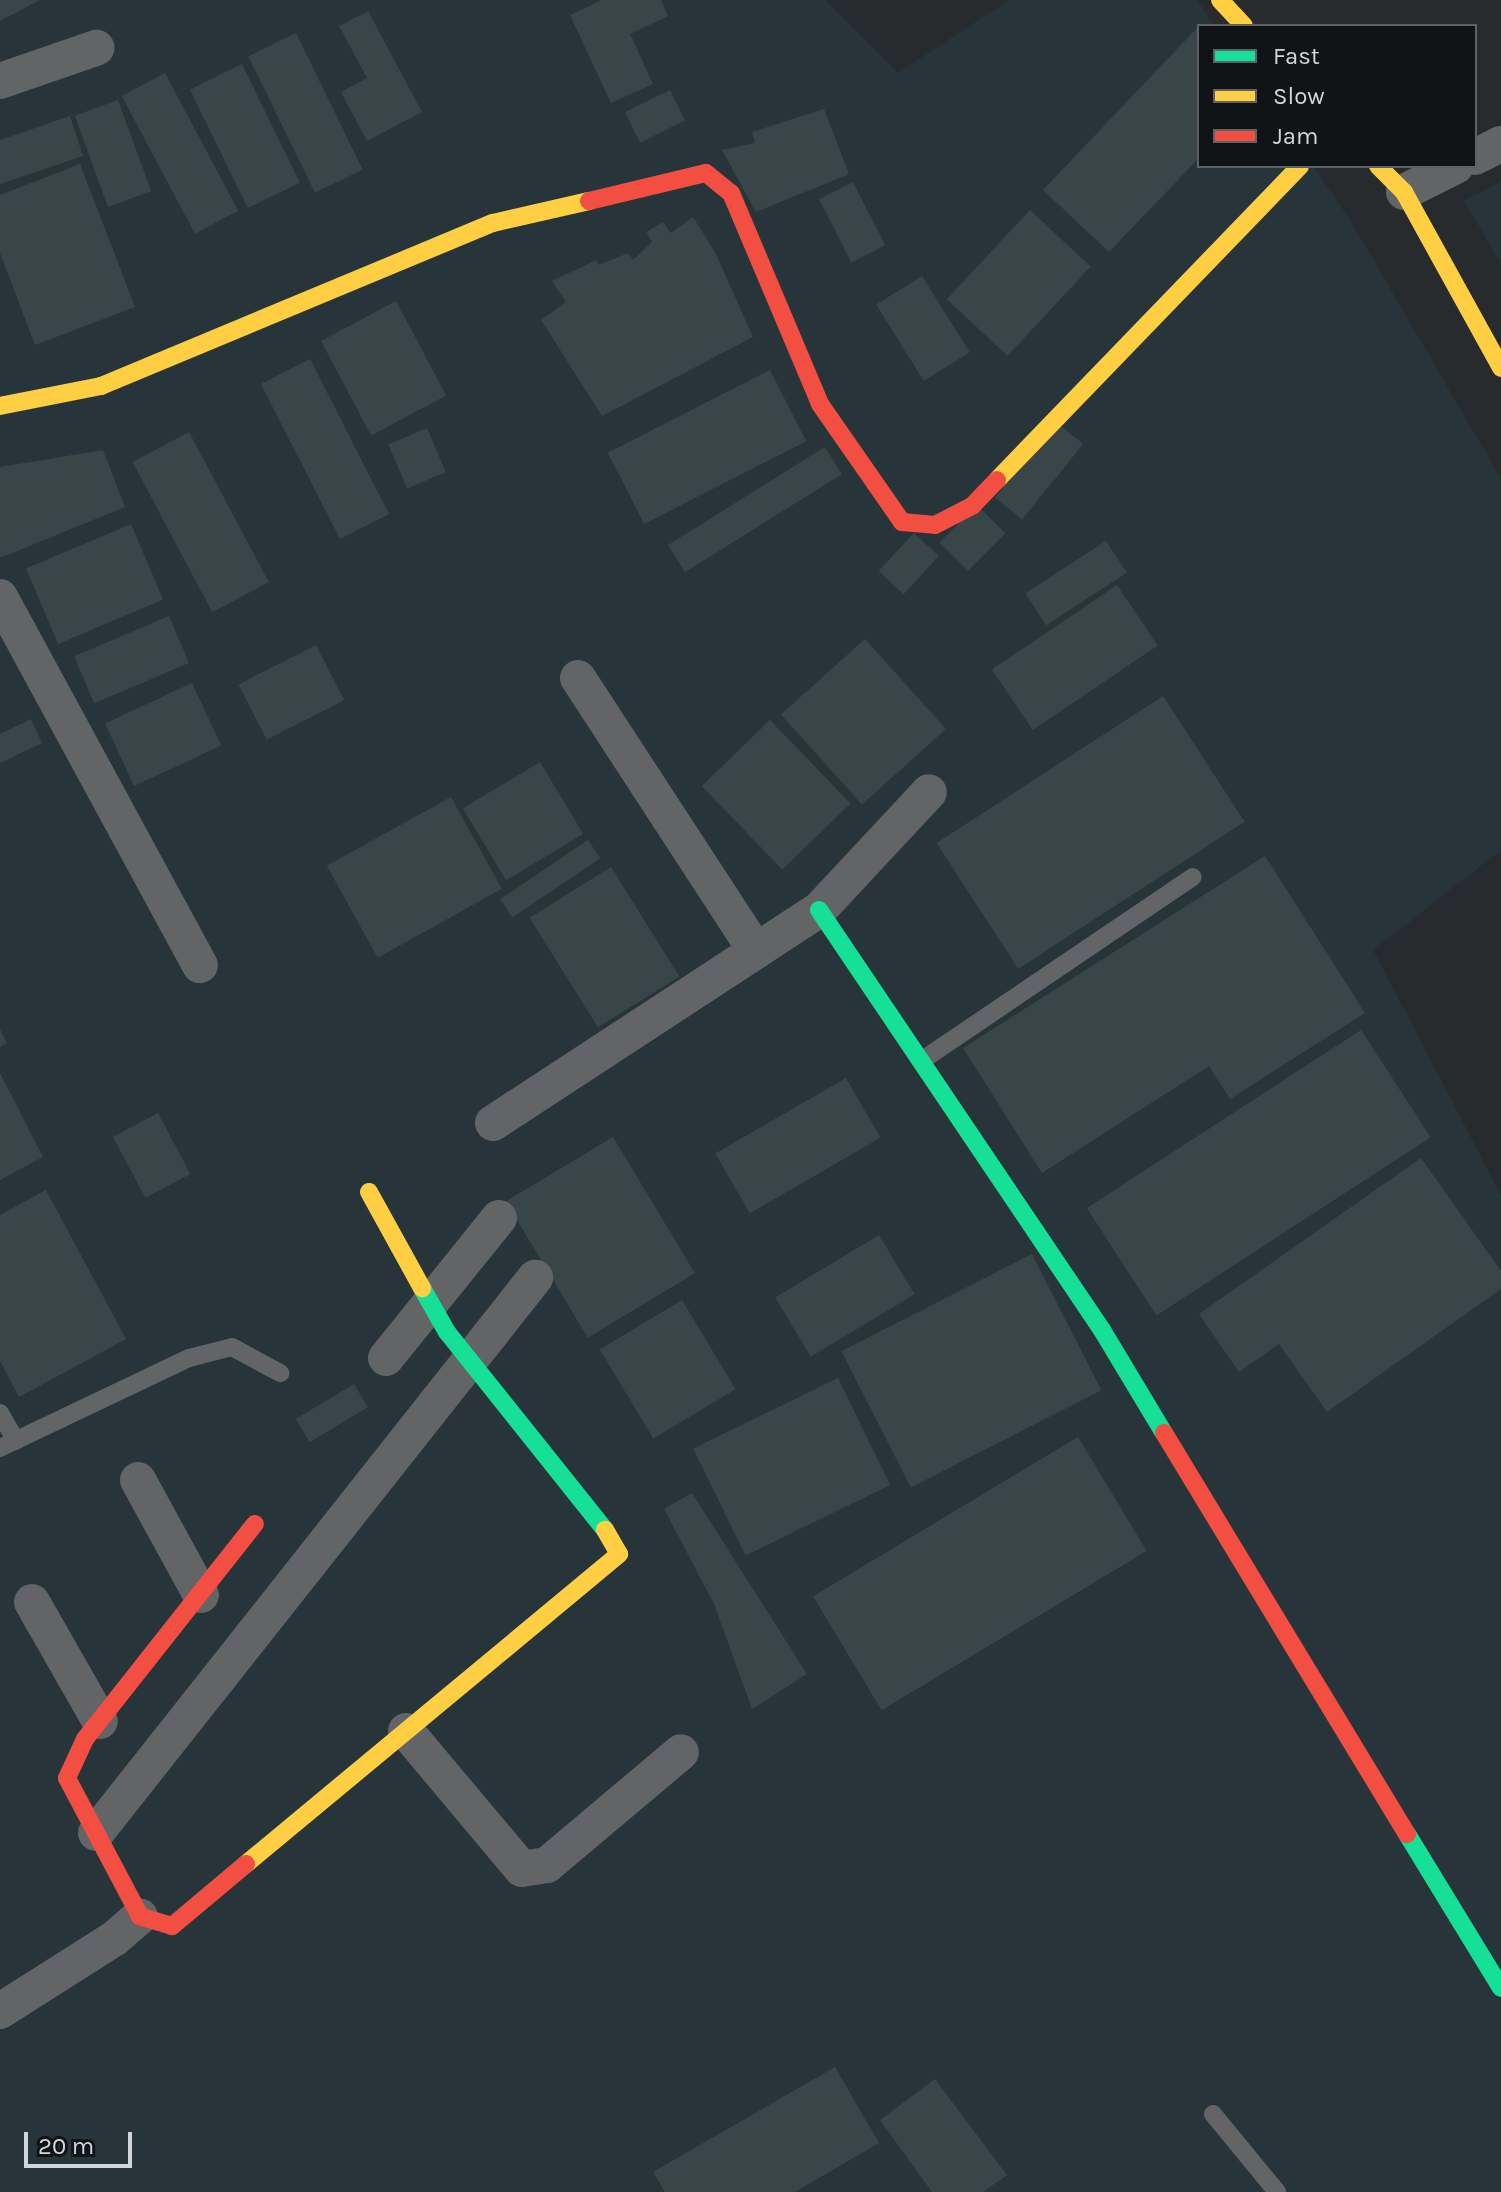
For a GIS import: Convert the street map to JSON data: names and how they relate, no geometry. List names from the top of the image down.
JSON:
{
  "legend": ["Fast", "Slow", "Jam"],
  "scale_bar": "20 m"
}
